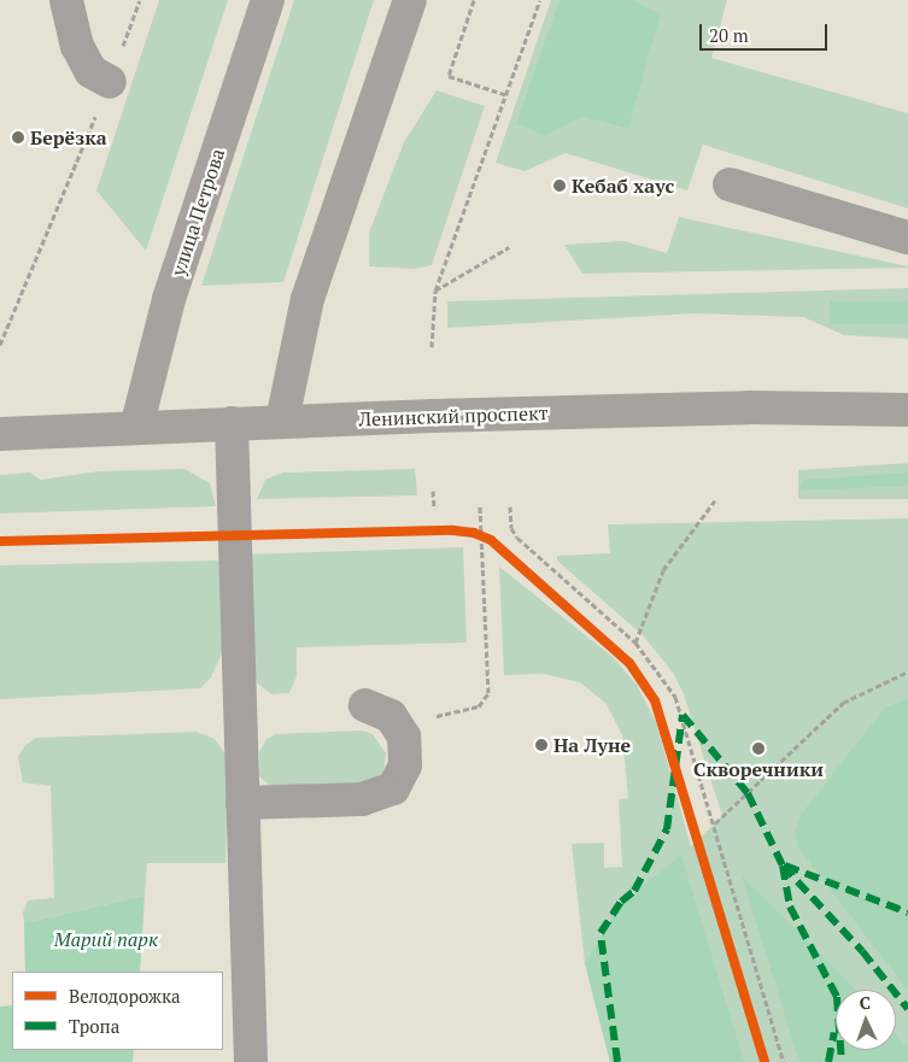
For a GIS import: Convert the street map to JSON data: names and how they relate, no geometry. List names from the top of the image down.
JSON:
{
  "streets": {
    "main road": ["улица Петрова", "Ленинский проспект"]
  },
  "crossings": [
    ["улица Петрова", "Ленинский проспект"]
  ],
  "parks": ["Марий парк"],
  "places": [
    "Берёзка",
    "Кебаб хаус",
    "На Луне",
    "Скворечники"
  ],
  "legend": ["Велодорожка", "Тропа"],
  "scale_bar": "20 m",
  "north": "top"
}
